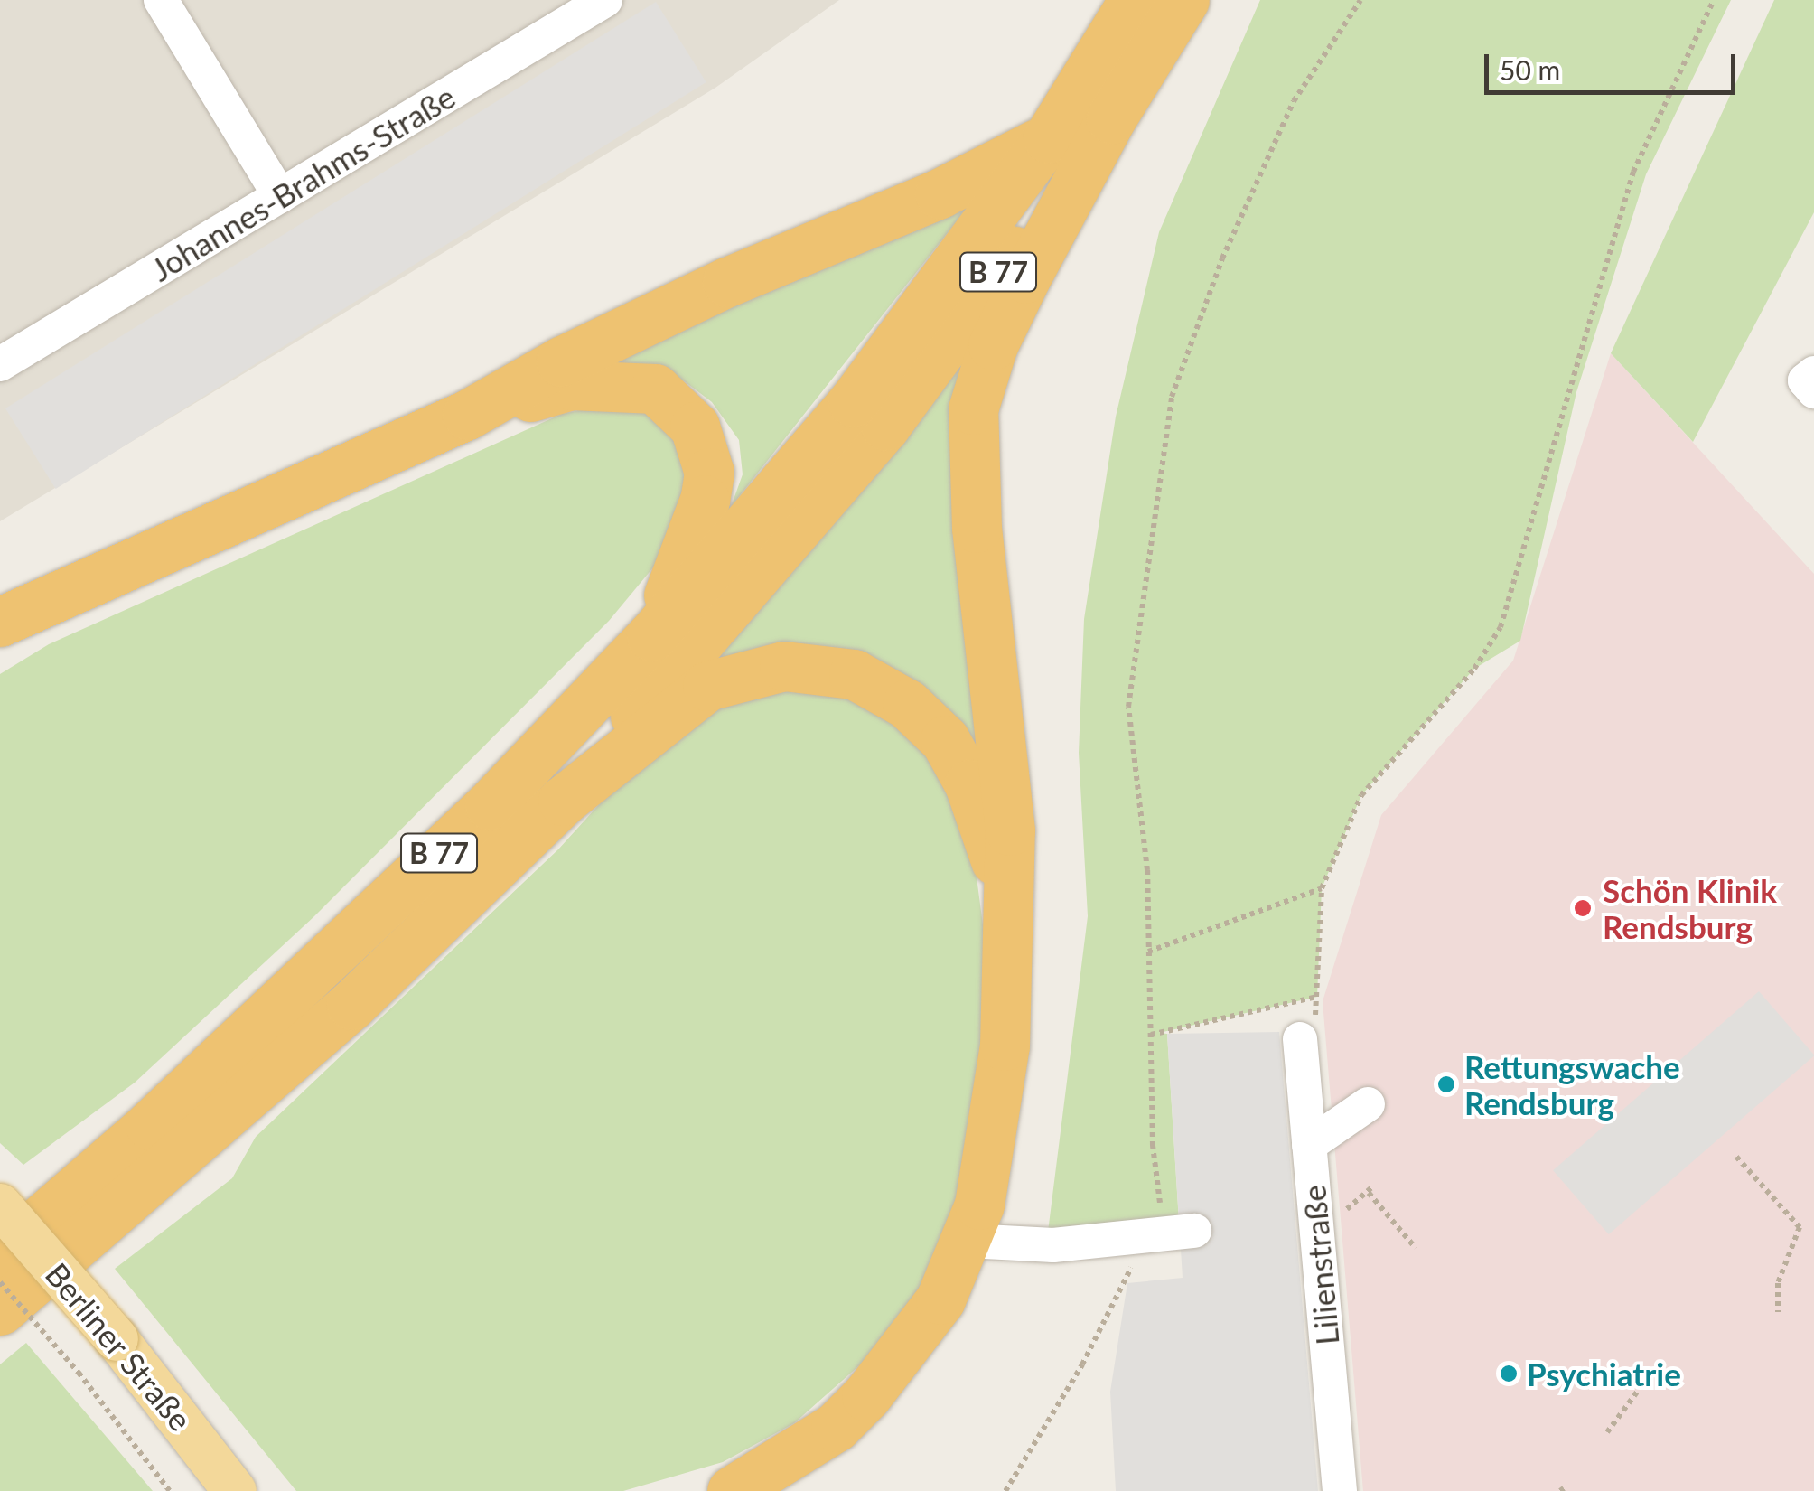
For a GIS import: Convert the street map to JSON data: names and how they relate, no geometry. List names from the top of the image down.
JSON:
{
  "streets": {
    "highway": ["B 77"],
    "main road": ["Berliner Straße"],
    "street": ["Johannes-Brahms-Straße", "Lilienstraße"]
  },
  "places": ["Schön Klinik Rendsburg", "Rettungswache Rendsburg", "Psychiatrie"],
  "scale_bar": "50 m"
}
